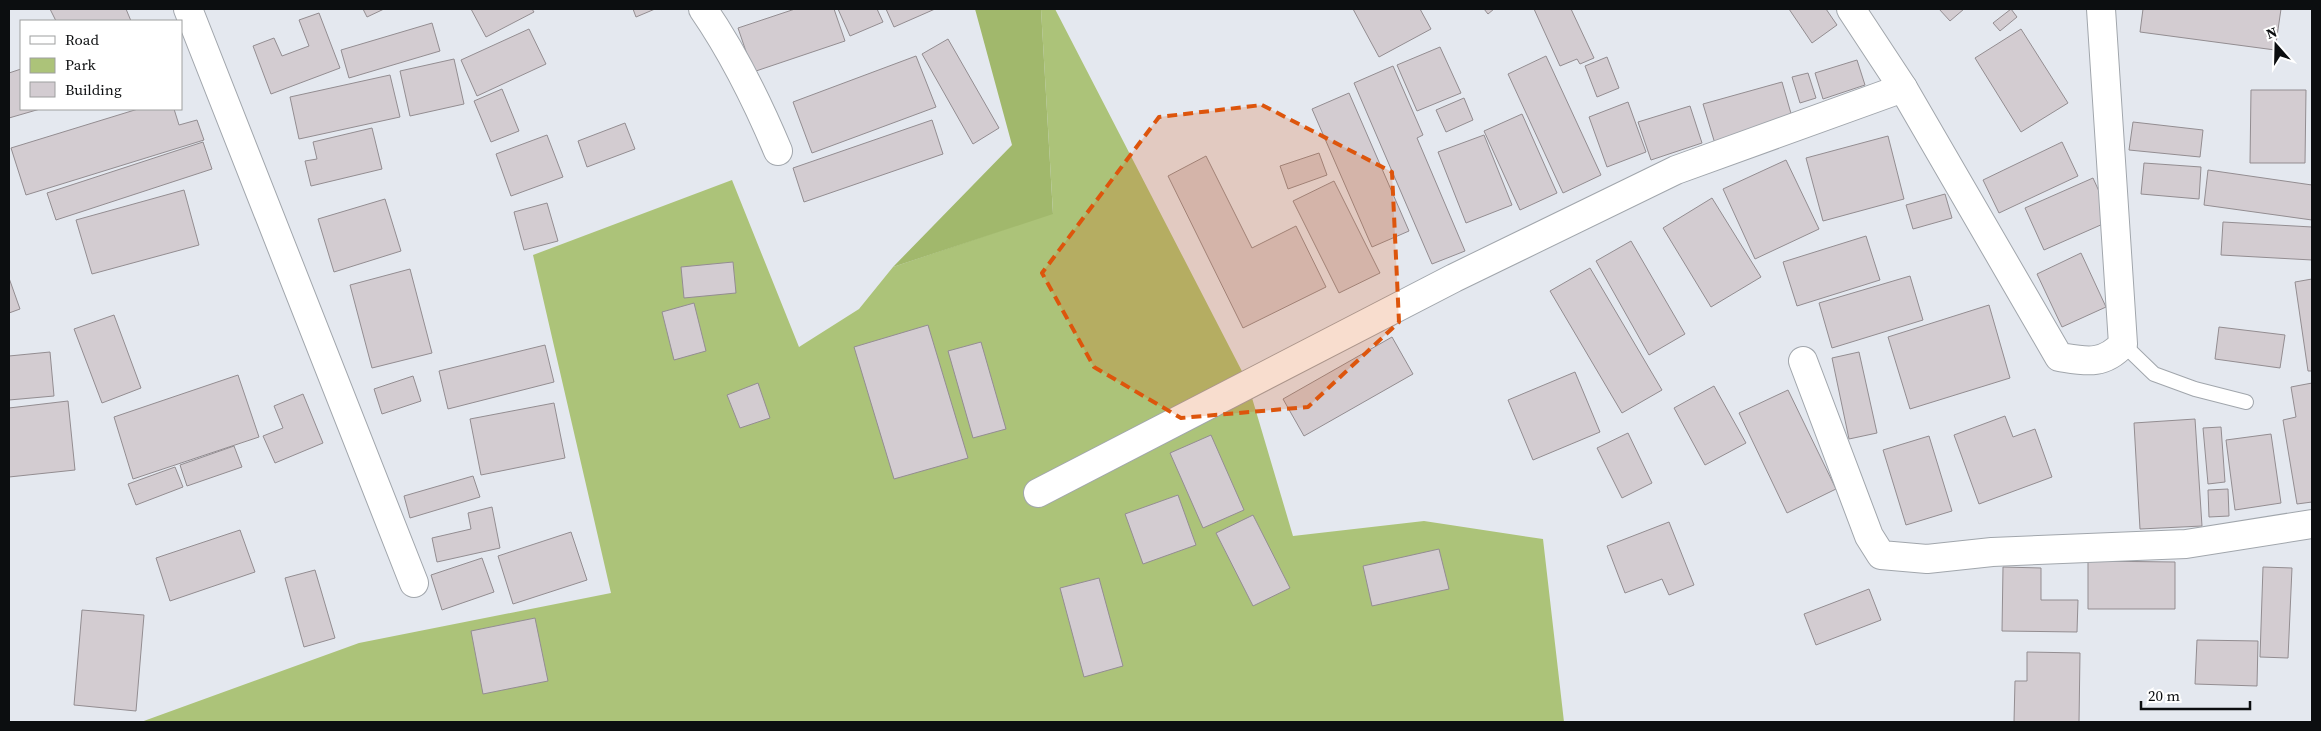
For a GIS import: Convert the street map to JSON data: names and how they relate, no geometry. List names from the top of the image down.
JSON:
{
  "legend": ["Road", "Park", "Building"],
  "scale_bar": "20 m",
  "north": "top"
}
